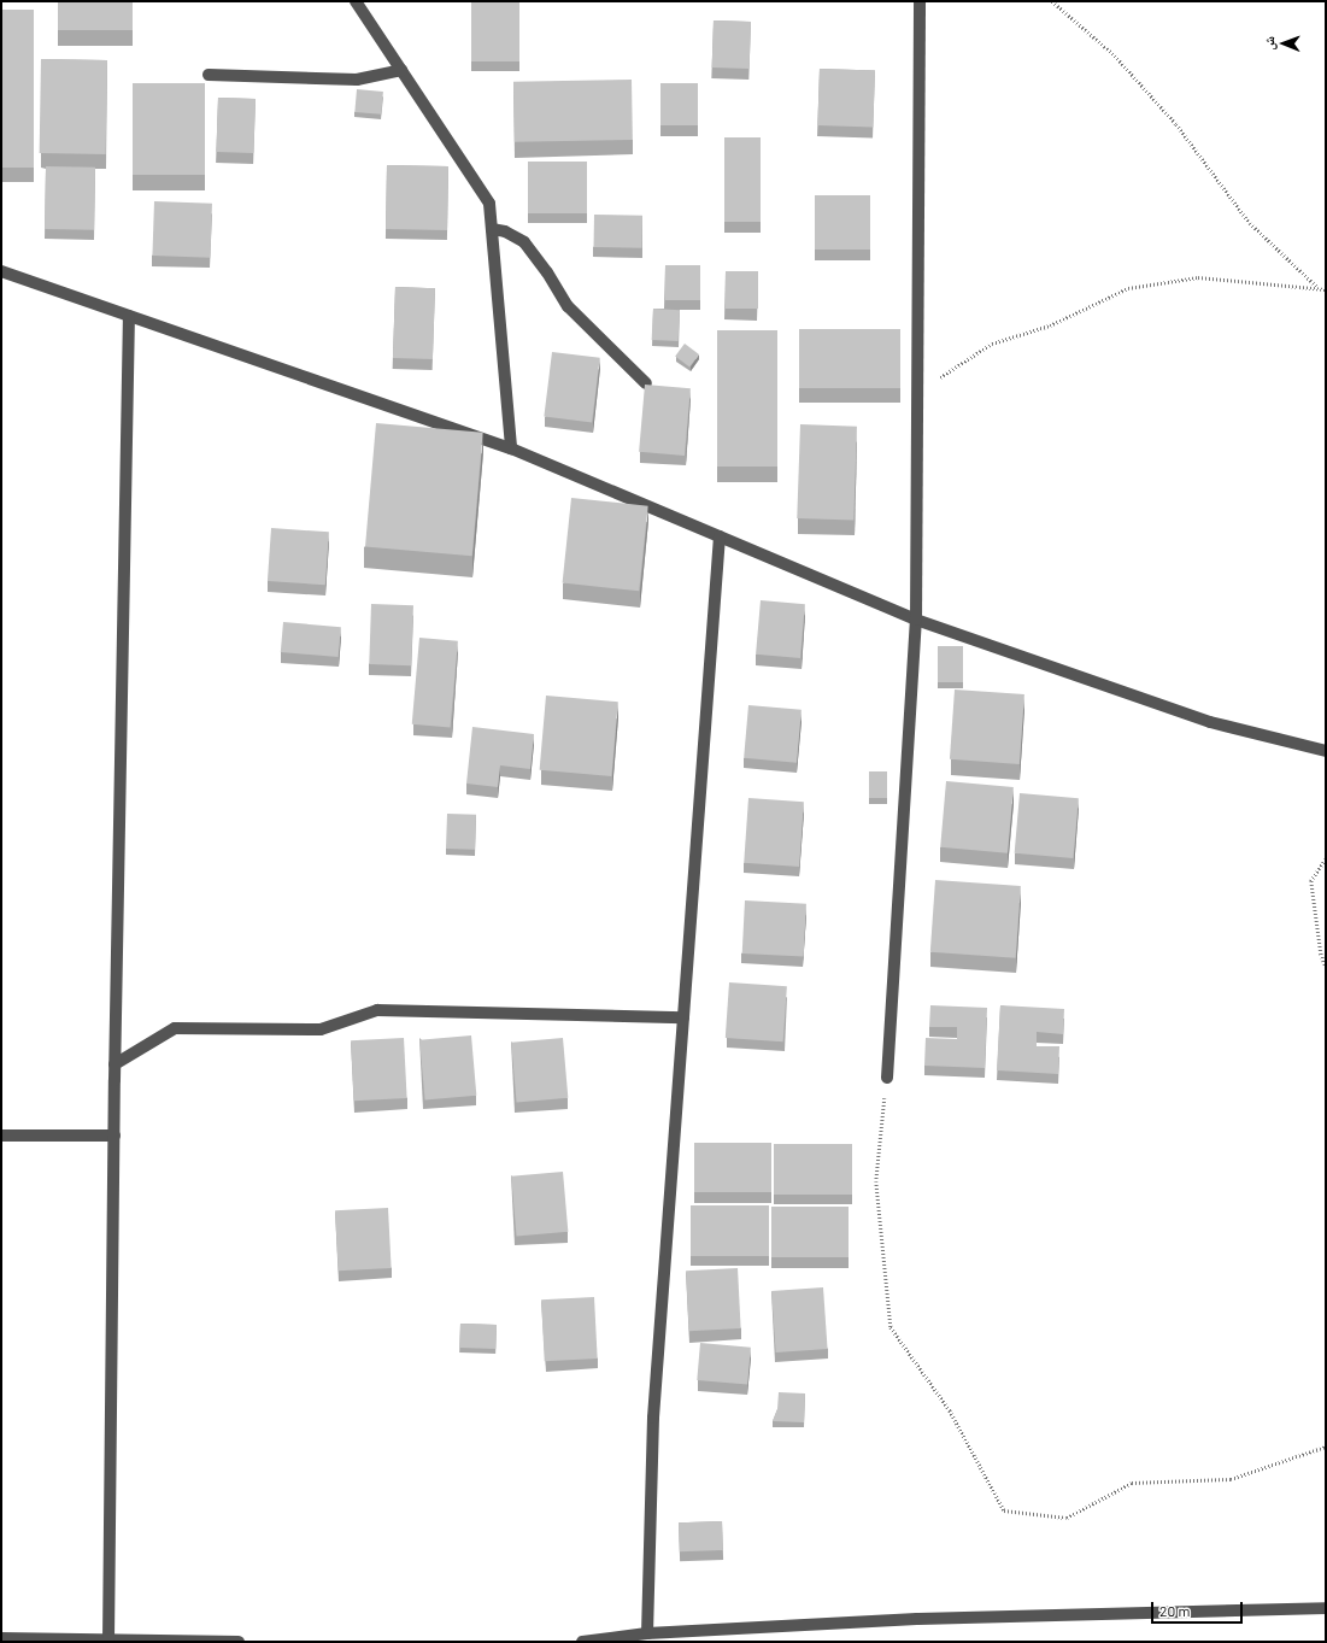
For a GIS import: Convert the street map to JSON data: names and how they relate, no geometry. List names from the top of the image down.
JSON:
{
  "scale_bar": "20 m",
  "north": "left"
}
